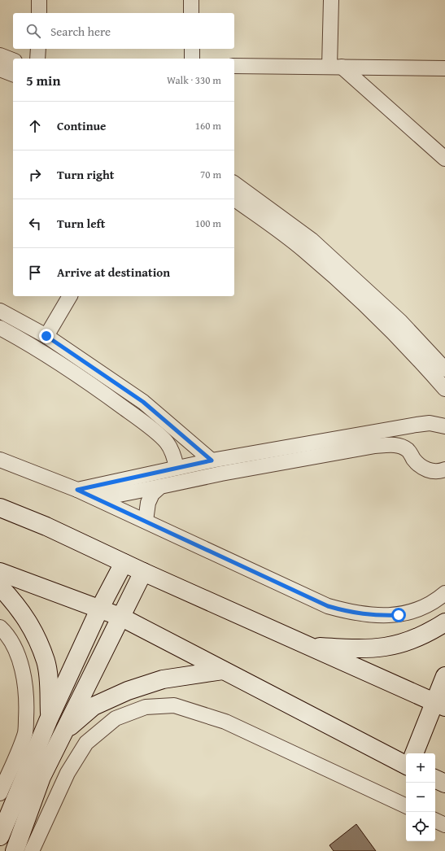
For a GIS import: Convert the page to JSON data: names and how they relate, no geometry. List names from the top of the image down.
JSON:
{
  "page": {
    "search": "Search here",
    "heading": ["5 min", "Walk · 330 m"],
    "list": [
      ["Continue", "160 m"],
      ["Turn right", "70 m"],
      ["Turn left", "100 m"],
      "Arrive at destination"
    ],
    "map_buttons": ["+", "−"]
  }
}
